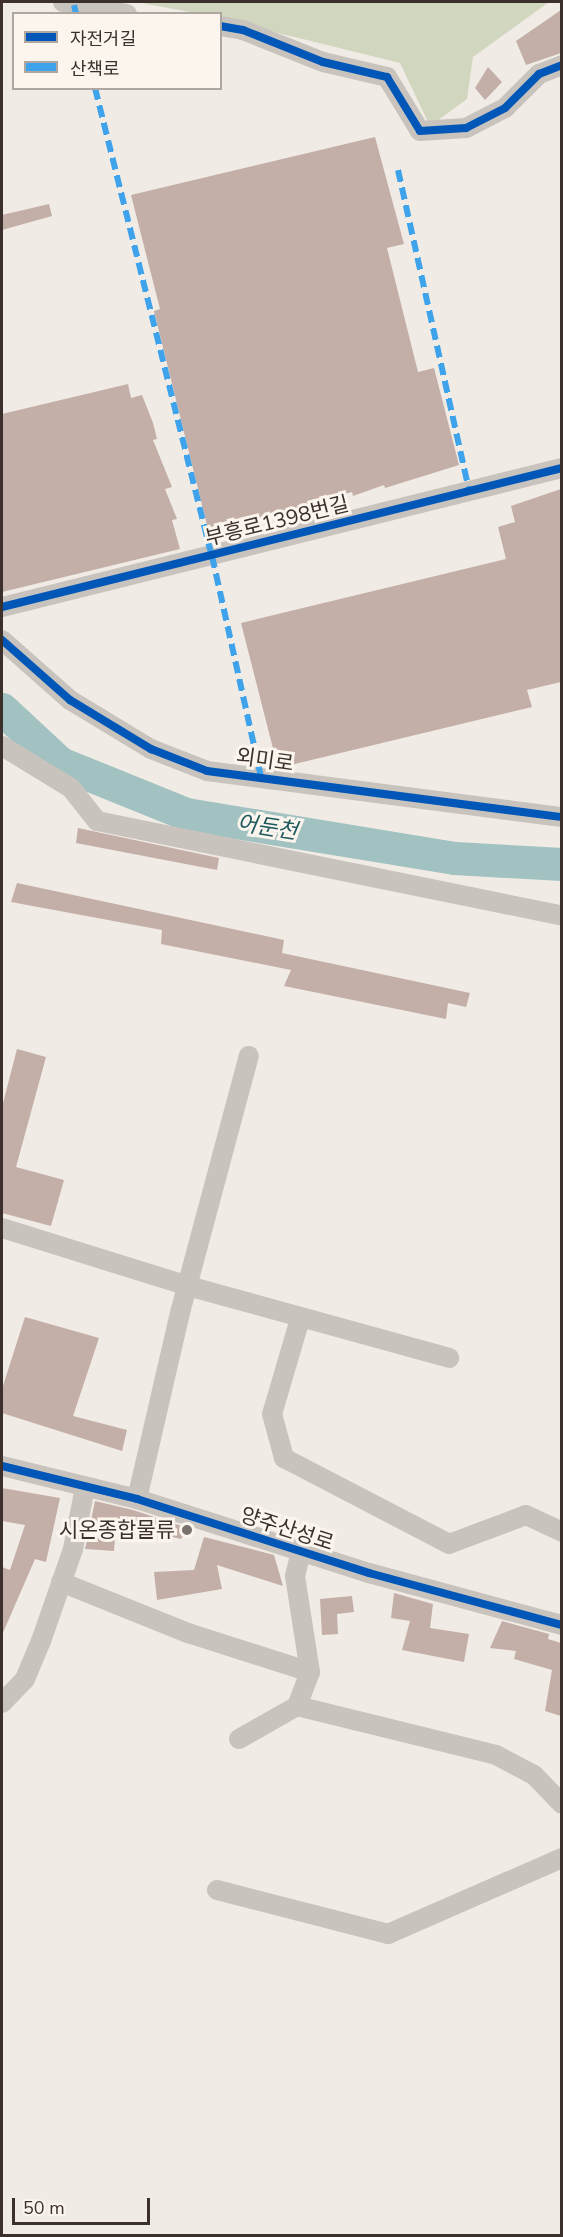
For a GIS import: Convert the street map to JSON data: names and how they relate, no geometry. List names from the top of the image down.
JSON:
{
  "streets": {
    "street": ["부흥로1398번길", "외미로", "양주산성로"]
  },
  "water": ["어둔천"],
  "places": ["시온종합물류"],
  "legend": ["자전거길", "산책로"],
  "scale_bar": "50 m"
}
